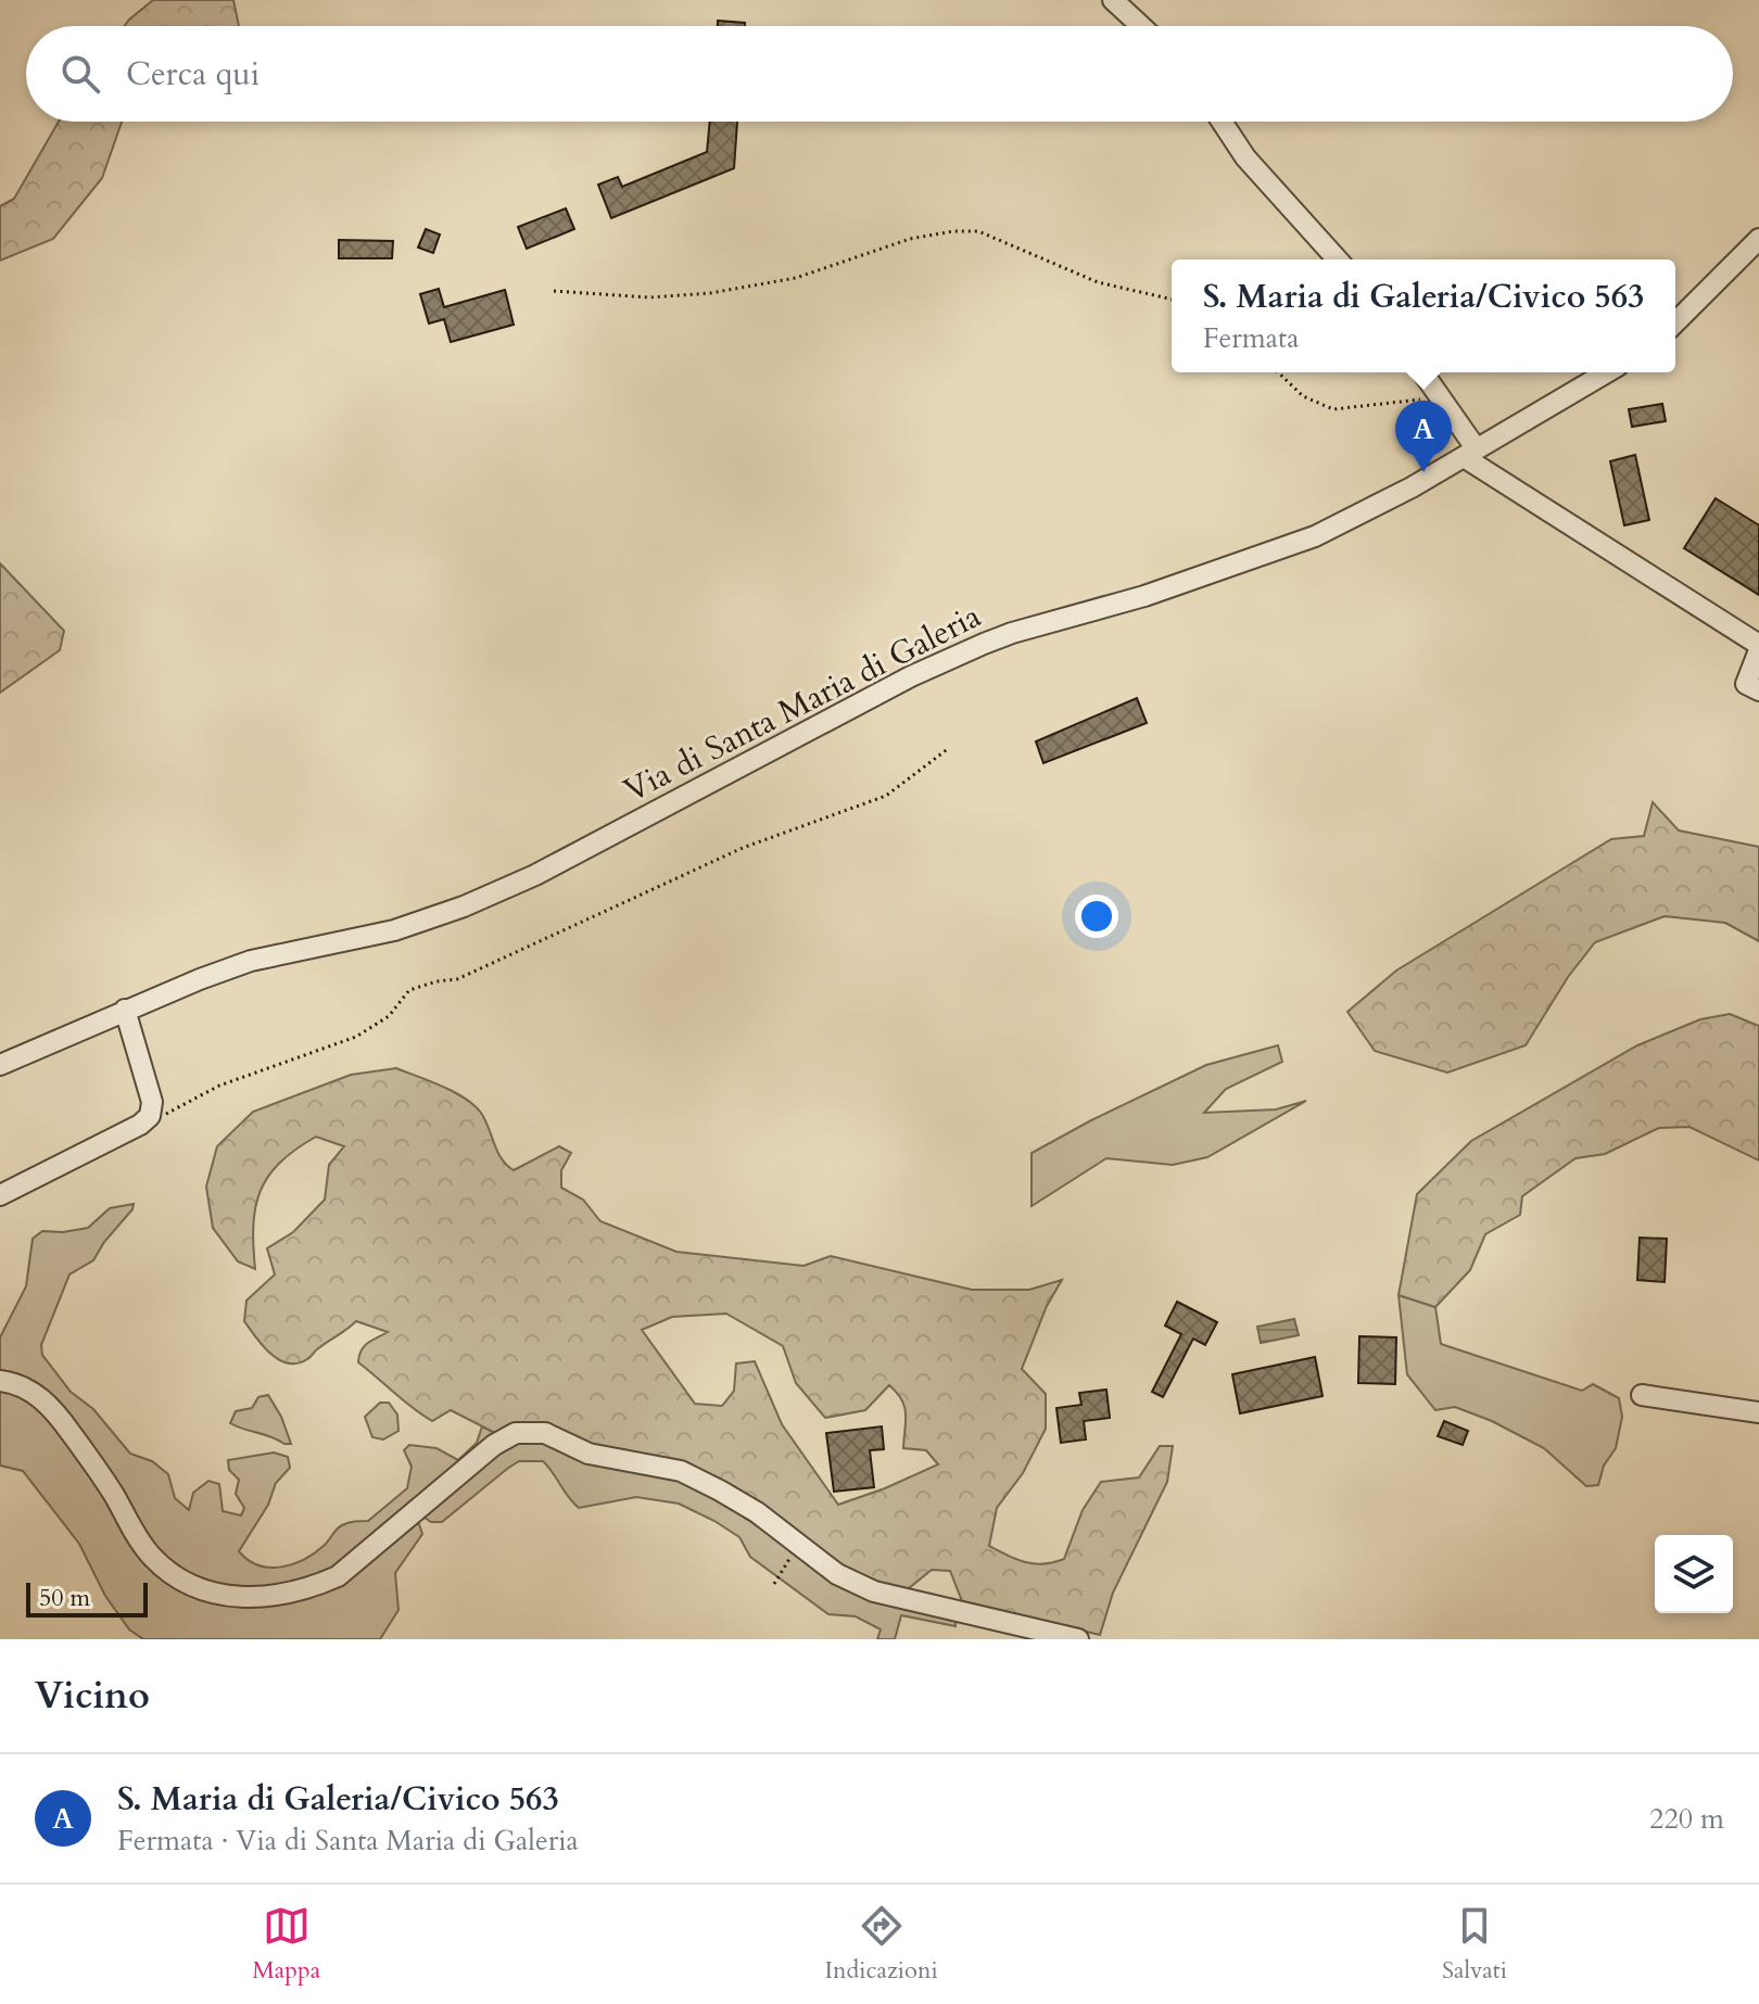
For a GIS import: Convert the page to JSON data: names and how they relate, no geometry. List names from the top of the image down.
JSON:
{
  "streets": {
    "street": ["Via di Santa Maria di Galeria"]
  },
  "scale_bar": "50 m",
  "page": {
    "search": "Cerca qui",
    "popup": ["S. Maria di Galeria/Civico 563", "Fermata"],
    "pins": "A",
    "scale": "50 m",
    "heading": "Vicino",
    "list": [
      {
        "mark": "A",
        "name": "S. Maria di Galeria/Civico 563",
        "note": "Fermata · Via di Santa Maria di Galeria",
        "value": "220 m"
      }
    ],
    "nav": ["Mappa", "Indicazioni", "Salvati"]
  }
}
